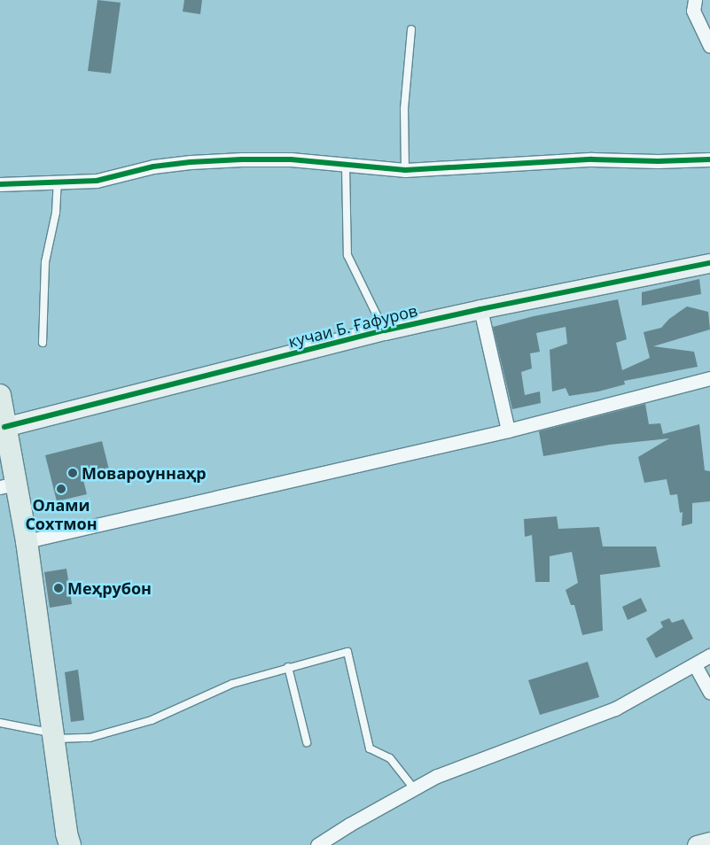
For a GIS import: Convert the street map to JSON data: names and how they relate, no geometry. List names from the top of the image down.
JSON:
{
  "streets": {
    "street": ["кучаи Б. Ғафуров"]
  },
  "places": ["Мовароуннаҳр", "Олами Сохтмон", "Меҳрубон"]
}
